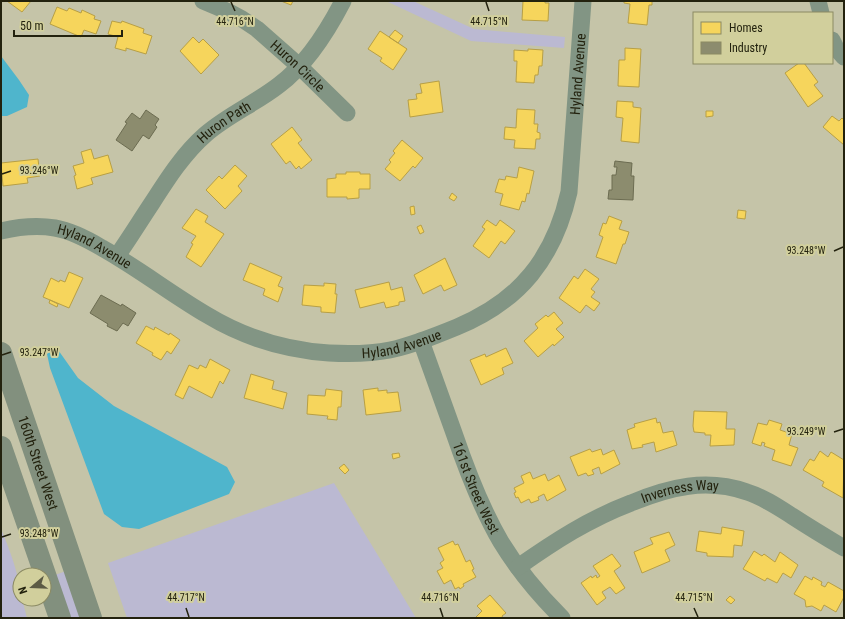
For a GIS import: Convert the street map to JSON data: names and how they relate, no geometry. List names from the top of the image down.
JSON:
{
  "streets": {
    "main road": ["160th Street West"],
    "street": [
      "Huron Circle",
      "Hyland Avenue",
      "Huron Path",
      "161st Street West",
      "Inverness Way"
    ]
  },
  "crossings": [
    ["Huron Circle", "Huron Path"],
    ["Hyland Avenue", "Huron Path"],
    ["Hyland Avenue", "161st Street West"],
    ["161st Street West", "Inverness Way"]
  ],
  "legend": ["Homes", "Industry"],
  "scale_bar": "50 m",
  "north": "left",
  "coordinates": [
    "44.716°N",
    "44.715°N",
    "93.246°W",
    "93.248°W",
    "93.247°W",
    "93.249°W",
    "44.717°N"
  ]
}
